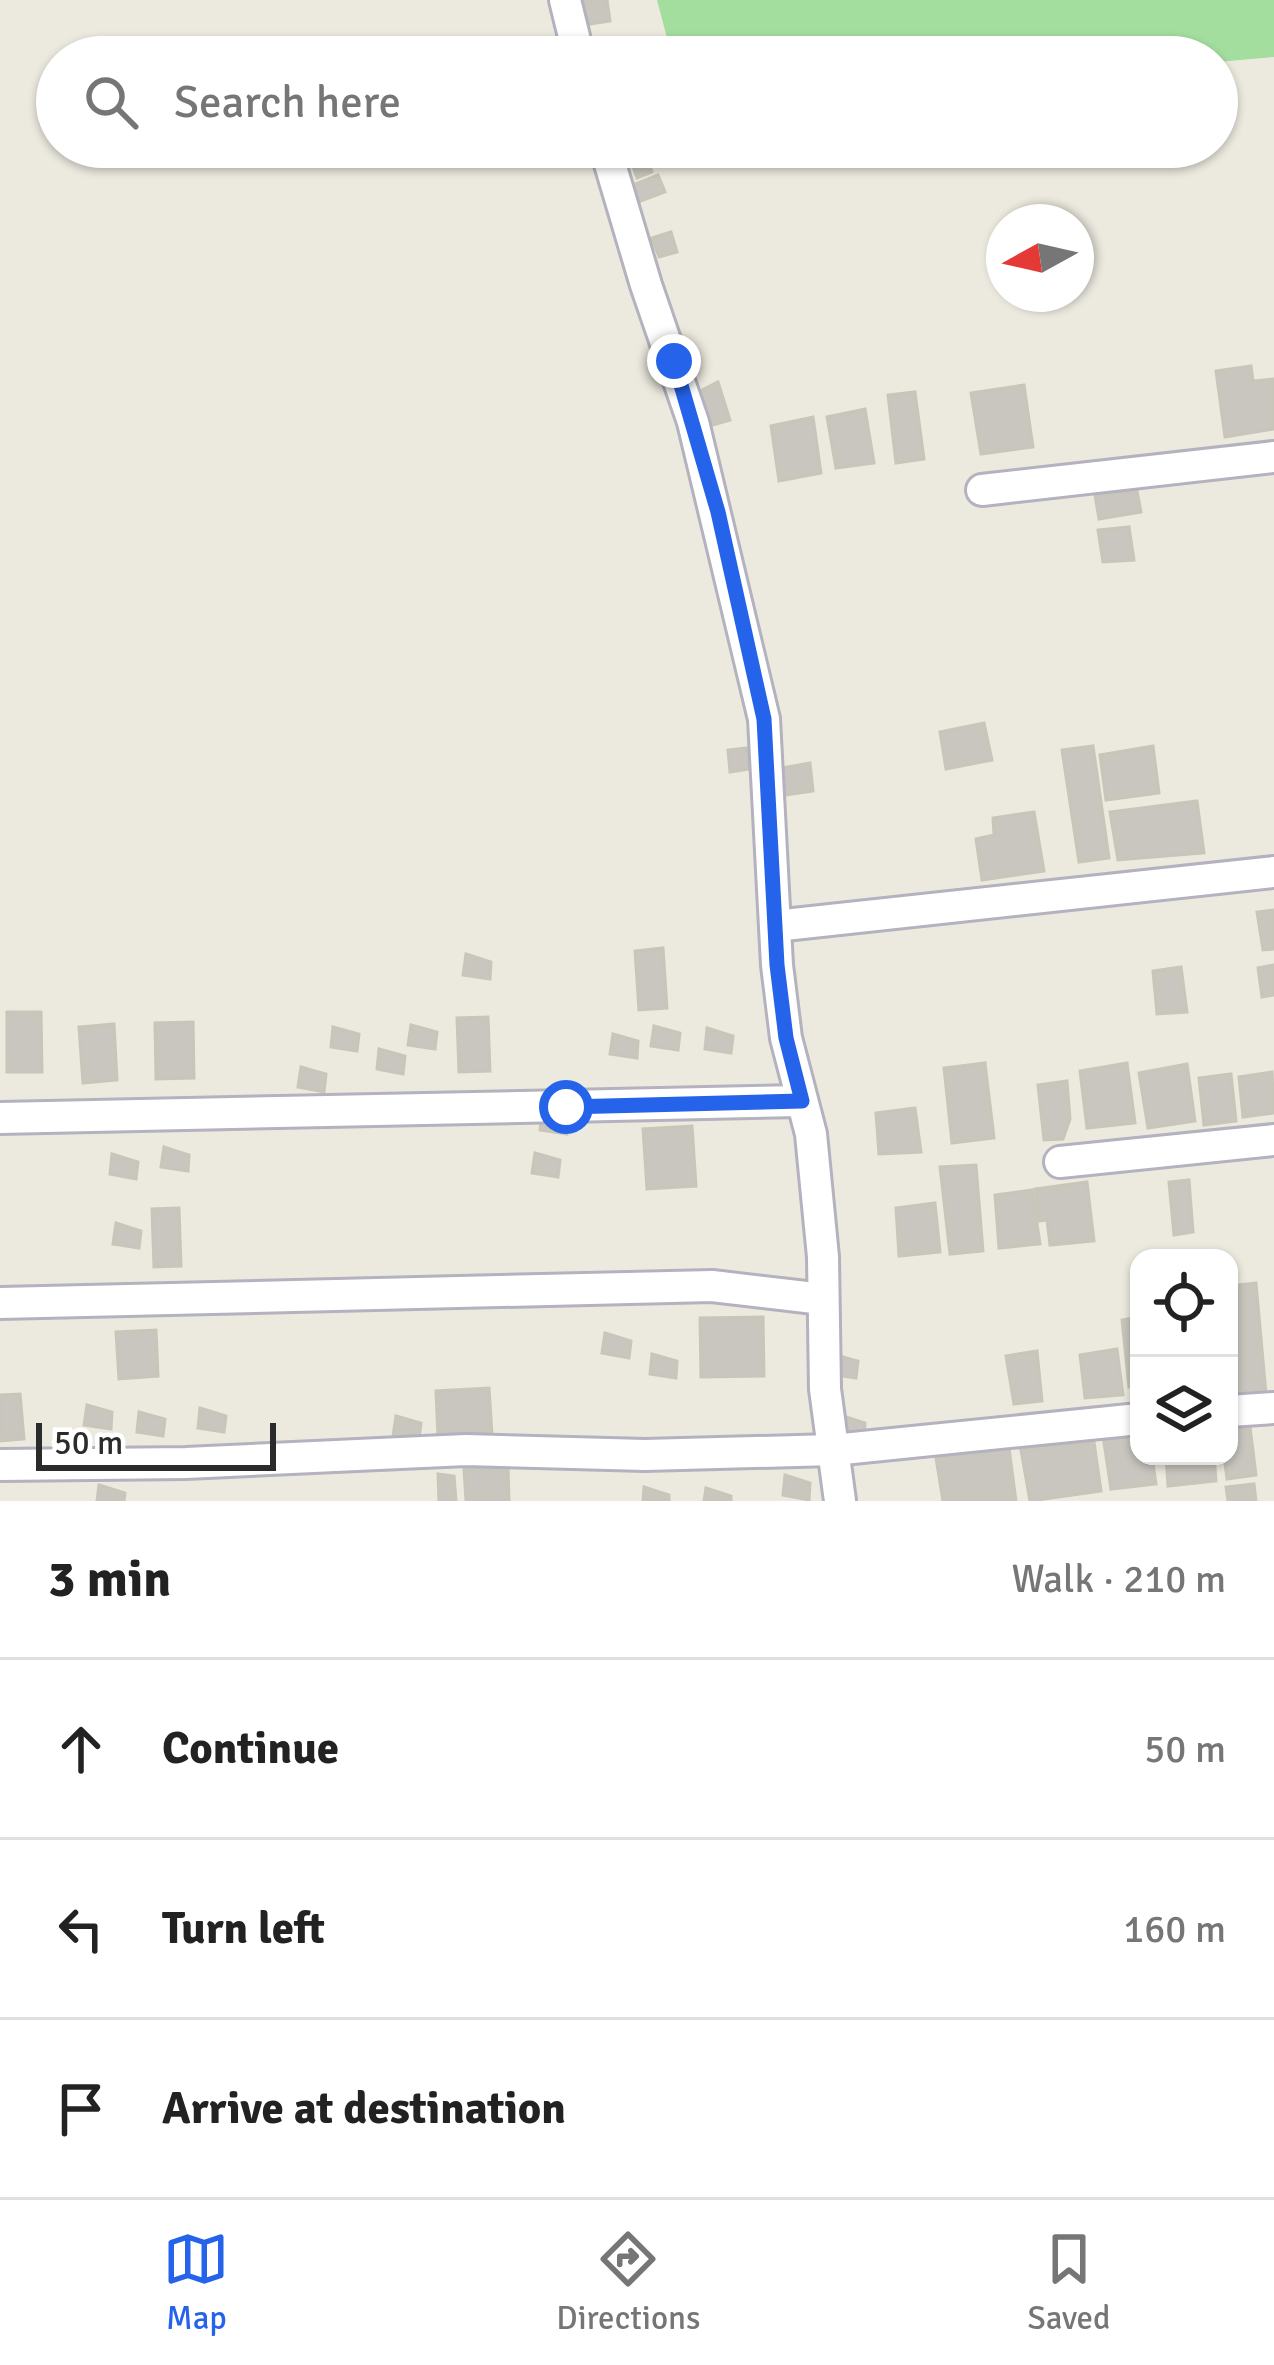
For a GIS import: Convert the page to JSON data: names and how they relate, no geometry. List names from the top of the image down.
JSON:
{
  "scale_bar": "50 m",
  "north": "left",
  "page": {
    "search": "Search here",
    "scale": "50 m",
    "heading": ["3 min", "Walk · 210 m"],
    "list": [
      ["Continue", "50 m"],
      ["Turn left", "160 m"],
      "Arrive at destination"
    ],
    "nav": ["Map", "Directions", "Saved"]
  }
}
